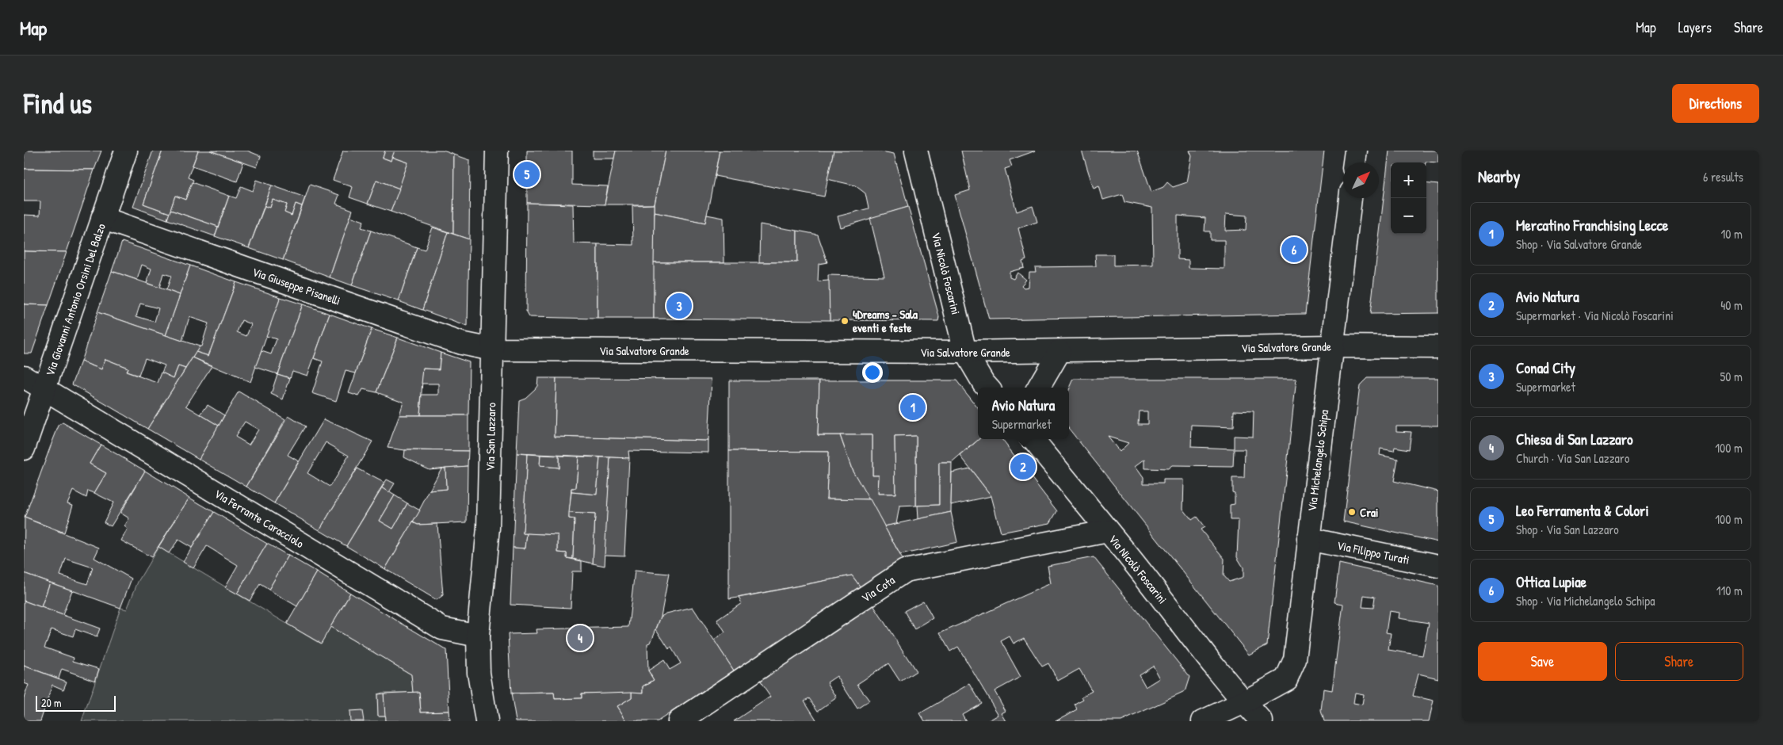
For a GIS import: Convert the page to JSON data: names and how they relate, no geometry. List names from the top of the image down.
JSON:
{
  "streets": {
    "street": [
      "Via Nicolò Foscarini",
      "Via Giuseppe Pisanelli",
      "Via Giovanni Antonio Orsini Del Balzo",
      "Via Salvatore Grande",
      "Via San Lazzaro",
      "Via Michelangelo Schipa",
      "Via Ferrante Caracciolo",
      "Via Filippo Turati",
      "Via Cota"
    ]
  },
  "crossings": [
    ["Via Nicolò Foscarini", "Via Salvatore Grande"],
    ["Via Nicolò Foscarini", "Via Michelangelo Schipa"],
    ["Via Nicolò Foscarini", "Via Cota"],
    ["Via Giuseppe Pisanelli", "Via Giovanni Antonio Orsini Del Balzo"],
    ["Via Giuseppe Pisanelli", "Via Salvatore Grande"],
    ["Via Giuseppe Pisanelli", "Via San Lazzaro"],
    ["Via Giovanni Antonio Orsini Del Balzo", "Via Ferrante Caracciolo"],
    ["Via Salvatore Grande", "Via San Lazzaro"],
    ["Via Salvatore Grande", "Via Michelangelo Schipa"],
    ["Via San Lazzaro", "Via Ferrante Caracciolo"],
    ["Via Michelangelo Schipa", "Via Filippo Turati"]
  ],
  "places": ["4Dreams - Sala eventi e feste", "Crai"],
  "scale_bar": "20 m",
  "north": "top right",
  "page": {
    "header": "Map",
    "nav": ["Map", "Layers", "Share"],
    "buttons": [
      "Directions",
      ["Save", "Share"]
    ],
    "title": "Find us",
    "heading": ["Nearby", "6 results"],
    "pins": [
      "5",
      "6",
      "3",
      "1",
      "2",
      "4"
    ],
    "map_buttons": ["+", "−"],
    "list": [
      {
        "mark": "1",
        "name": "Mercatino Franchising Lecce",
        "note": "Shop · Via Salvatore Grande",
        "value": "10 m"
      },
      {
        "mark": "2",
        "name": "Avio Natura",
        "note": "Supermarket · Via Nicolò Foscarini",
        "value": "40 m"
      },
      {
        "mark": "3",
        "name": "Conad City",
        "note": "Supermarket",
        "value": "50 m"
      },
      {
        "mark": "4",
        "name": "Chiesa di San Lazzaro",
        "note": "Church · Via San Lazzaro",
        "value": "100 m"
      },
      {
        "mark": "5",
        "name": "Leo Ferramenta & Colori",
        "note": "Shop · Via San Lazzaro",
        "value": "100 m"
      },
      {
        "mark": "6",
        "name": "Ottica Lupiae",
        "note": "Shop · Via Michelangelo Schipa",
        "value": "110 m"
      }
    ],
    "popup": ["Avio Natura", "Supermarket"],
    "scale": "20 m"
  }
}
